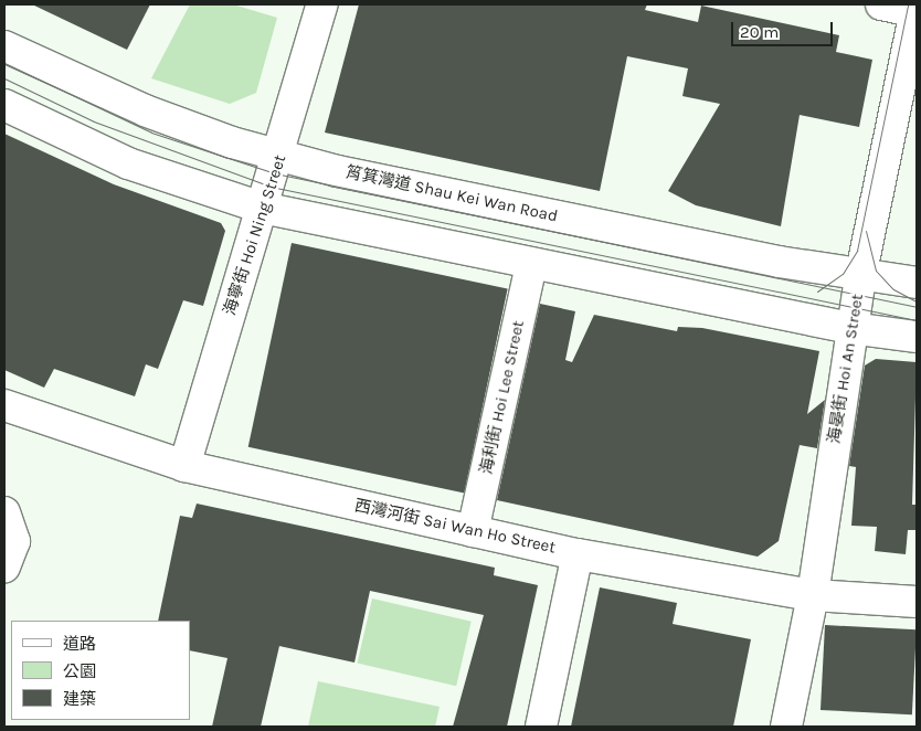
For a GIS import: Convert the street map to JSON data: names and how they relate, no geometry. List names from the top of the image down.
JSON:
{
  "streets": {
    "street": [
      "筲箕灣道 Shau Kei Wan Road",
      "海寧街 Hoi Ning Street",
      "海晏街 Hoi An Street",
      "海利街 Hoi Lee Street",
      "西灣河街 Sai Wan Ho Street"
    ]
  },
  "crossings": [
    ["筲箕灣道 Shau Kei Wan Road", "海寧街 Hoi Ning Street"],
    ["筲箕灣道 Shau Kei Wan Road", "海晏街 Hoi An Street"],
    ["海寧街 Hoi Ning Street", "西灣河街 Sai Wan Ho Street"],
    ["海晏街 Hoi An Street", "西灣河街 Sai Wan Ho Street"],
    ["海利街 Hoi Lee Street", "西灣河街 Sai Wan Ho Street"]
  ],
  "legend": ["道路", "公園", "建築"],
  "scale_bar": "20 m"
}
